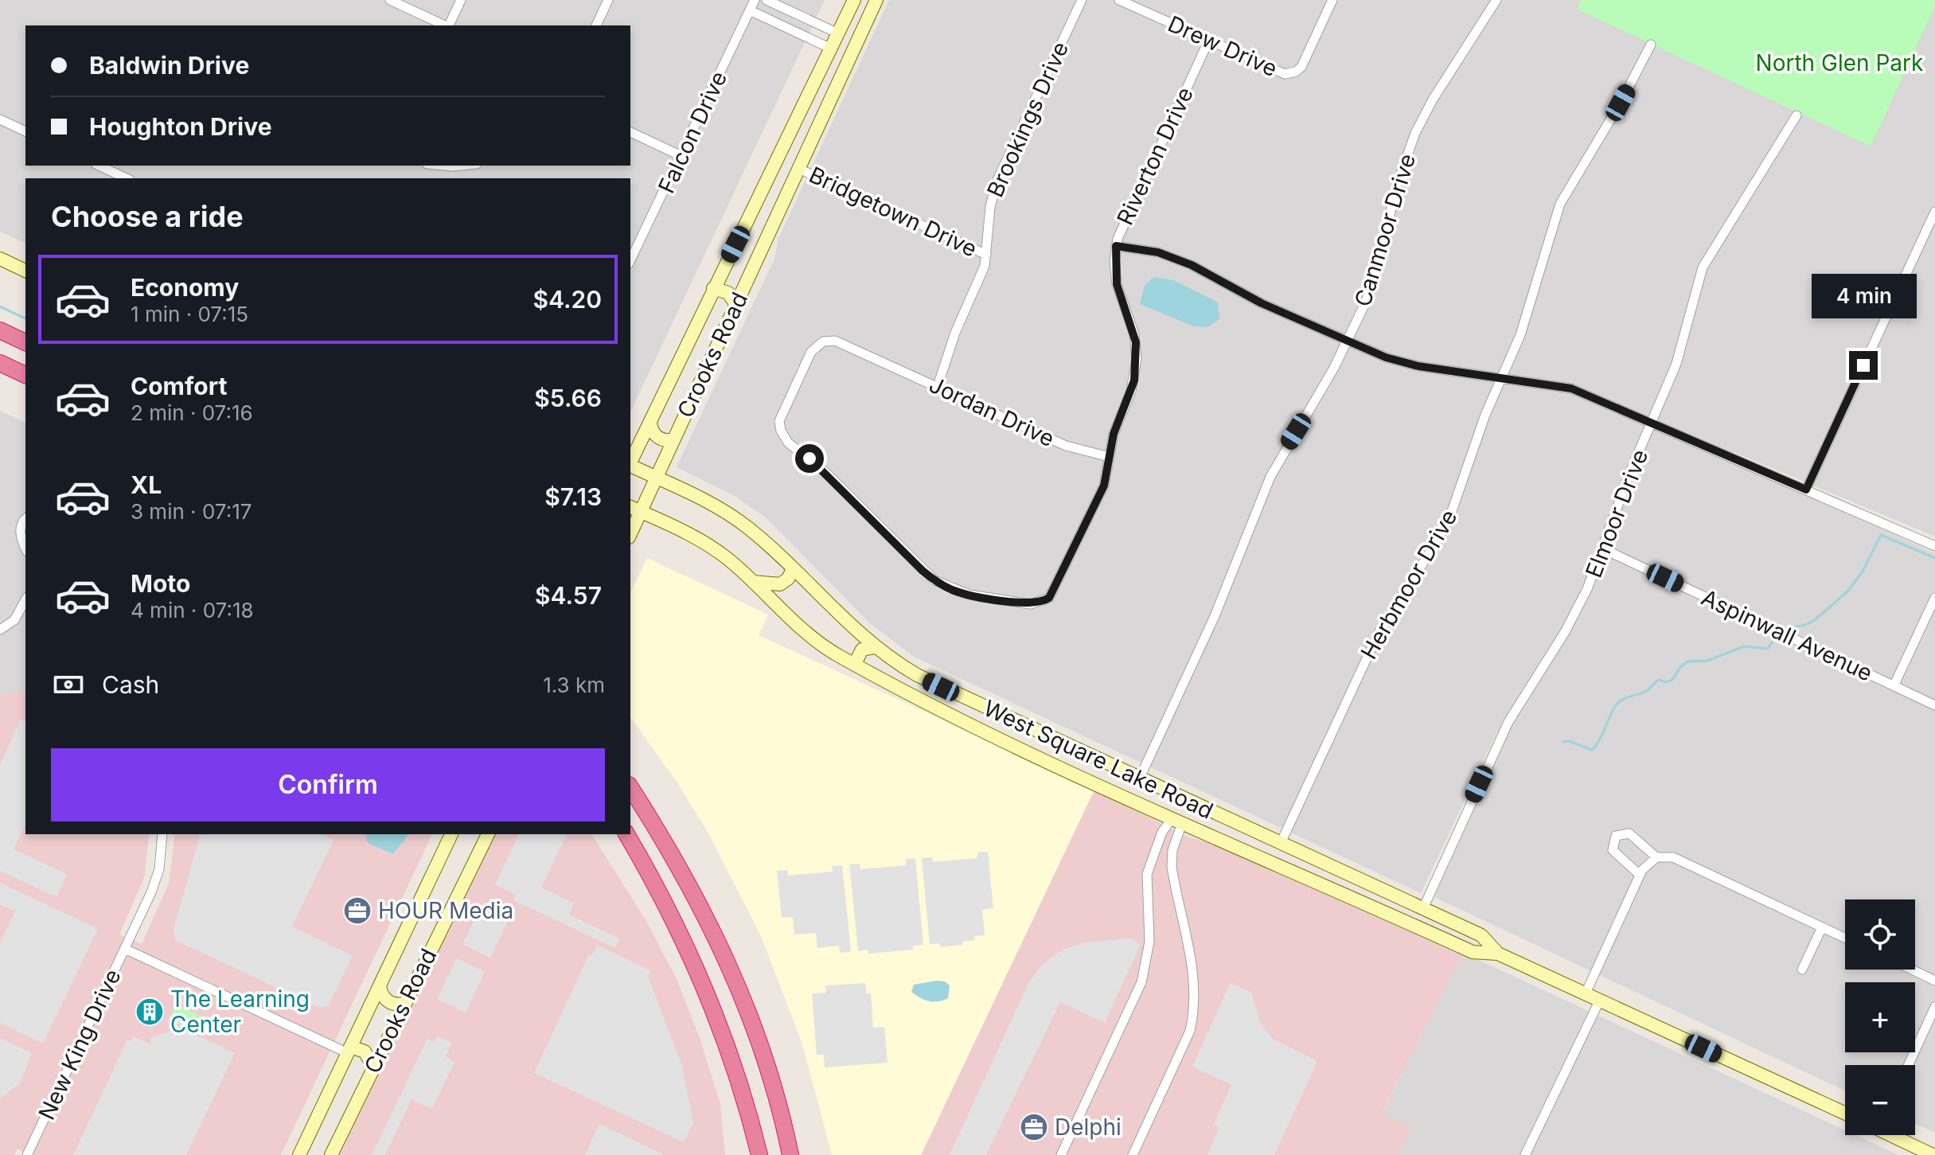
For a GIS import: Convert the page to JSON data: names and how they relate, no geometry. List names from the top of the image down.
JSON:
{
  "streets": {
    "main road": ["Crooks Road", "West Square Lake Road"],
    "street": [
      "Drew Drive",
      "Brookings Drive",
      "Falcon Drive",
      "Riverton Drive",
      "Bridgetown Drive",
      "Canmoor Drive",
      "Jordan Drive",
      "Elmoor Drive",
      "Herbmoor Drive",
      "Aspinwall Avenue",
      "New King Drive"
    ]
  },
  "crossings": [
    ["Drew Drive", "Riverton Drive"],
    ["Brookings Drive", "Bridgetown Drive"],
    ["Brookings Drive", "Jordan Drive"],
    ["Riverton Drive", "Jordan Drive"],
    ["Bridgetown Drive", "Crooks Road"],
    ["Canmoor Drive", "West Square Lake Road"],
    ["Crooks Road", "West Square Lake Road"],
    ["Crooks Road", "New King Drive"],
    ["Elmoor Drive", "Aspinwall Avenue"],
    ["Elmoor Drive", "West Square Lake Road"],
    ["Herbmoor Drive", "West Square Lake Road"]
  ],
  "parks": ["North Glen Park"],
  "places": {
    "office": ["HOUR Media", "Delphi"],
    "building": ["The Learning Center"]
  },
  "page": {
    "banner": ["Baldwin Drive", "Houghton Drive"],
    "heading": "Choose a ride",
    "list": [
      {
        "name": "Economy",
        "note": "1 min · 07:15",
        "value": "$4.20"
      },
      {
        "name": "Comfort",
        "note": "2 min · 07:16",
        "value": "$5.66"
      },
      {
        "name": "XL",
        "note": "3 min · 07:17",
        "value": "$7.13"
      },
      {
        "name": "Moto",
        "note": "4 min · 07:18",
        "value": "$4.57"
      }
    ],
    "bubble": "4 min",
    "pay": ["Cash", "1.3 km"],
    "buttons": "Confirm",
    "map_buttons": ["+", "−"]
  }
}
